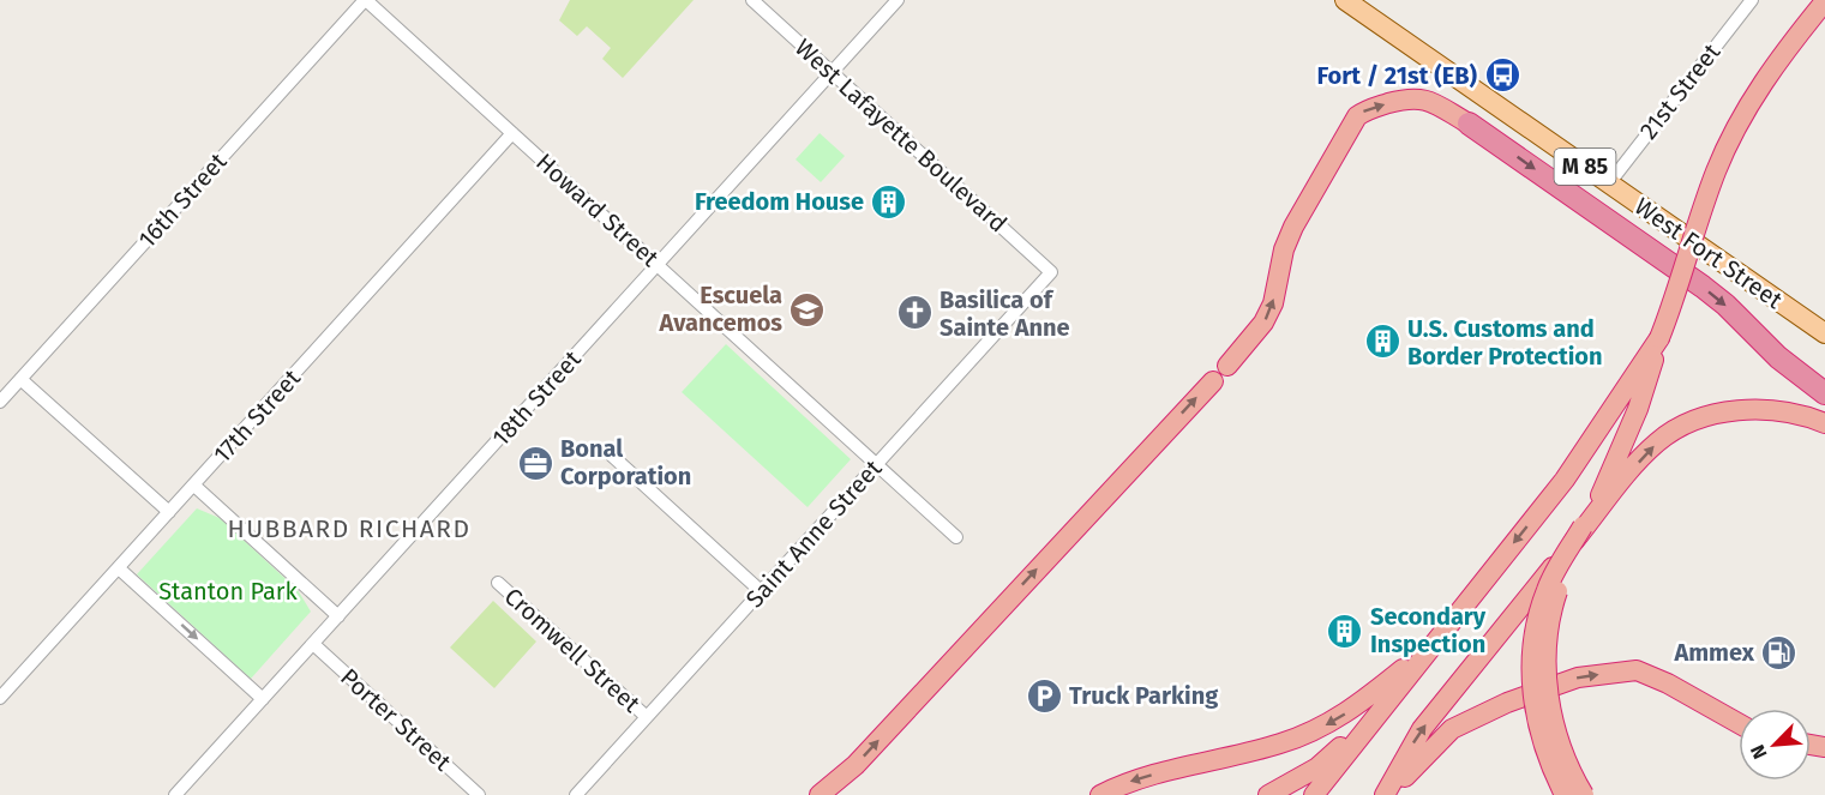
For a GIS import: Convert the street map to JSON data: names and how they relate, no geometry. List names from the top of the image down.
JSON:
{
  "streets": {
    "main road": ["M 85", "West Fort Street"],
    "street": [
      "21st Street",
      "West Lafayette Boulevard",
      "16th Street",
      "Howard Street",
      "18th Street",
      "17th Street",
      "Saint Anne Street",
      "Cromwell Street",
      "Porter Street"
    ]
  },
  "crossings": [
    ["21st Street", "West Fort Street"],
    ["West Lafayette Boulevard", "18th Street"],
    ["West Lafayette Boulevard", "Saint Anne Street"],
    ["16th Street", "Howard Street"],
    ["Howard Street", "18th Street"],
    ["Howard Street", "17th Street"],
    ["Howard Street", "Saint Anne Street"],
    ["18th Street", "Porter Street"],
    ["Saint Anne Street", "Cromwell Street"]
  ],
  "districts": ["HUBBARD RICHARD"],
  "parks": ["Stanton Park"],
  "places": {
    "bus stop": ["Fort / 21st (EB)"],
    "building": ["Freedom House", "U.S. Customs and Border Protection", "Secondary Inspection"],
    "school or university": ["Escuela Avancemos"],
    "church": ["Basilica of Sainte Anne"],
    "office": ["Bonal Corporation"],
    "fuel station": ["Ammex"],
    "parking": ["Truck Parking"]
  },
  "north": "bottom left"
}
